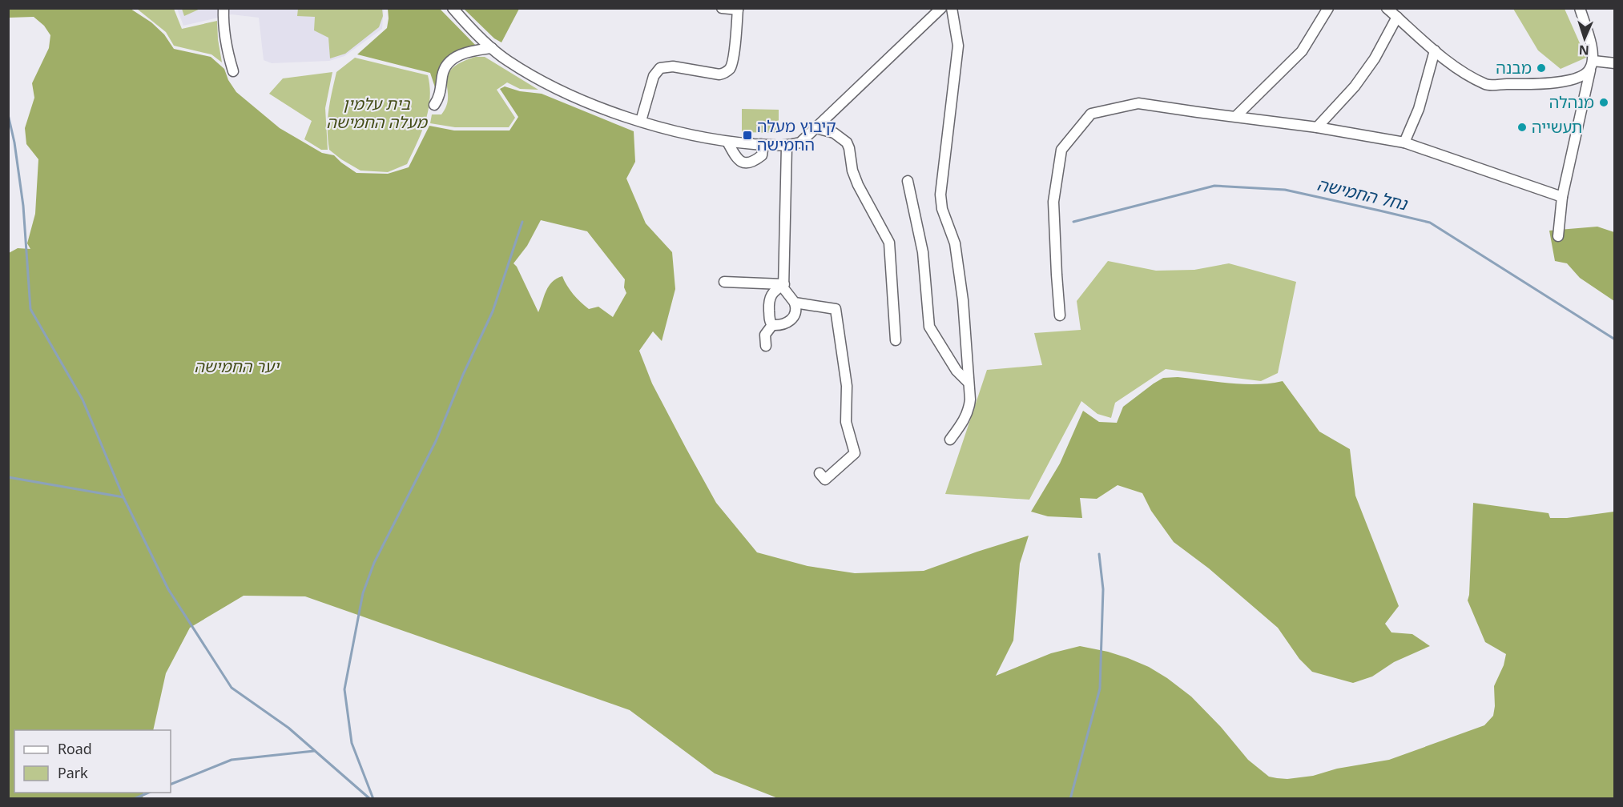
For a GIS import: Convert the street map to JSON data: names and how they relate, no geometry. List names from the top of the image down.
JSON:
{
  "water": ["נחל החמישה"],
  "parks": ["בית עלמין מעלה החמישה", "יער החמישה"],
  "places": {
    "other": ["מבנה", "מנהלה", "תעשייה"],
    "transit": ["קיבוץ מעלה החמישה"]
  },
  "legend": ["Road", "Park"],
  "north": "bottom"
}
